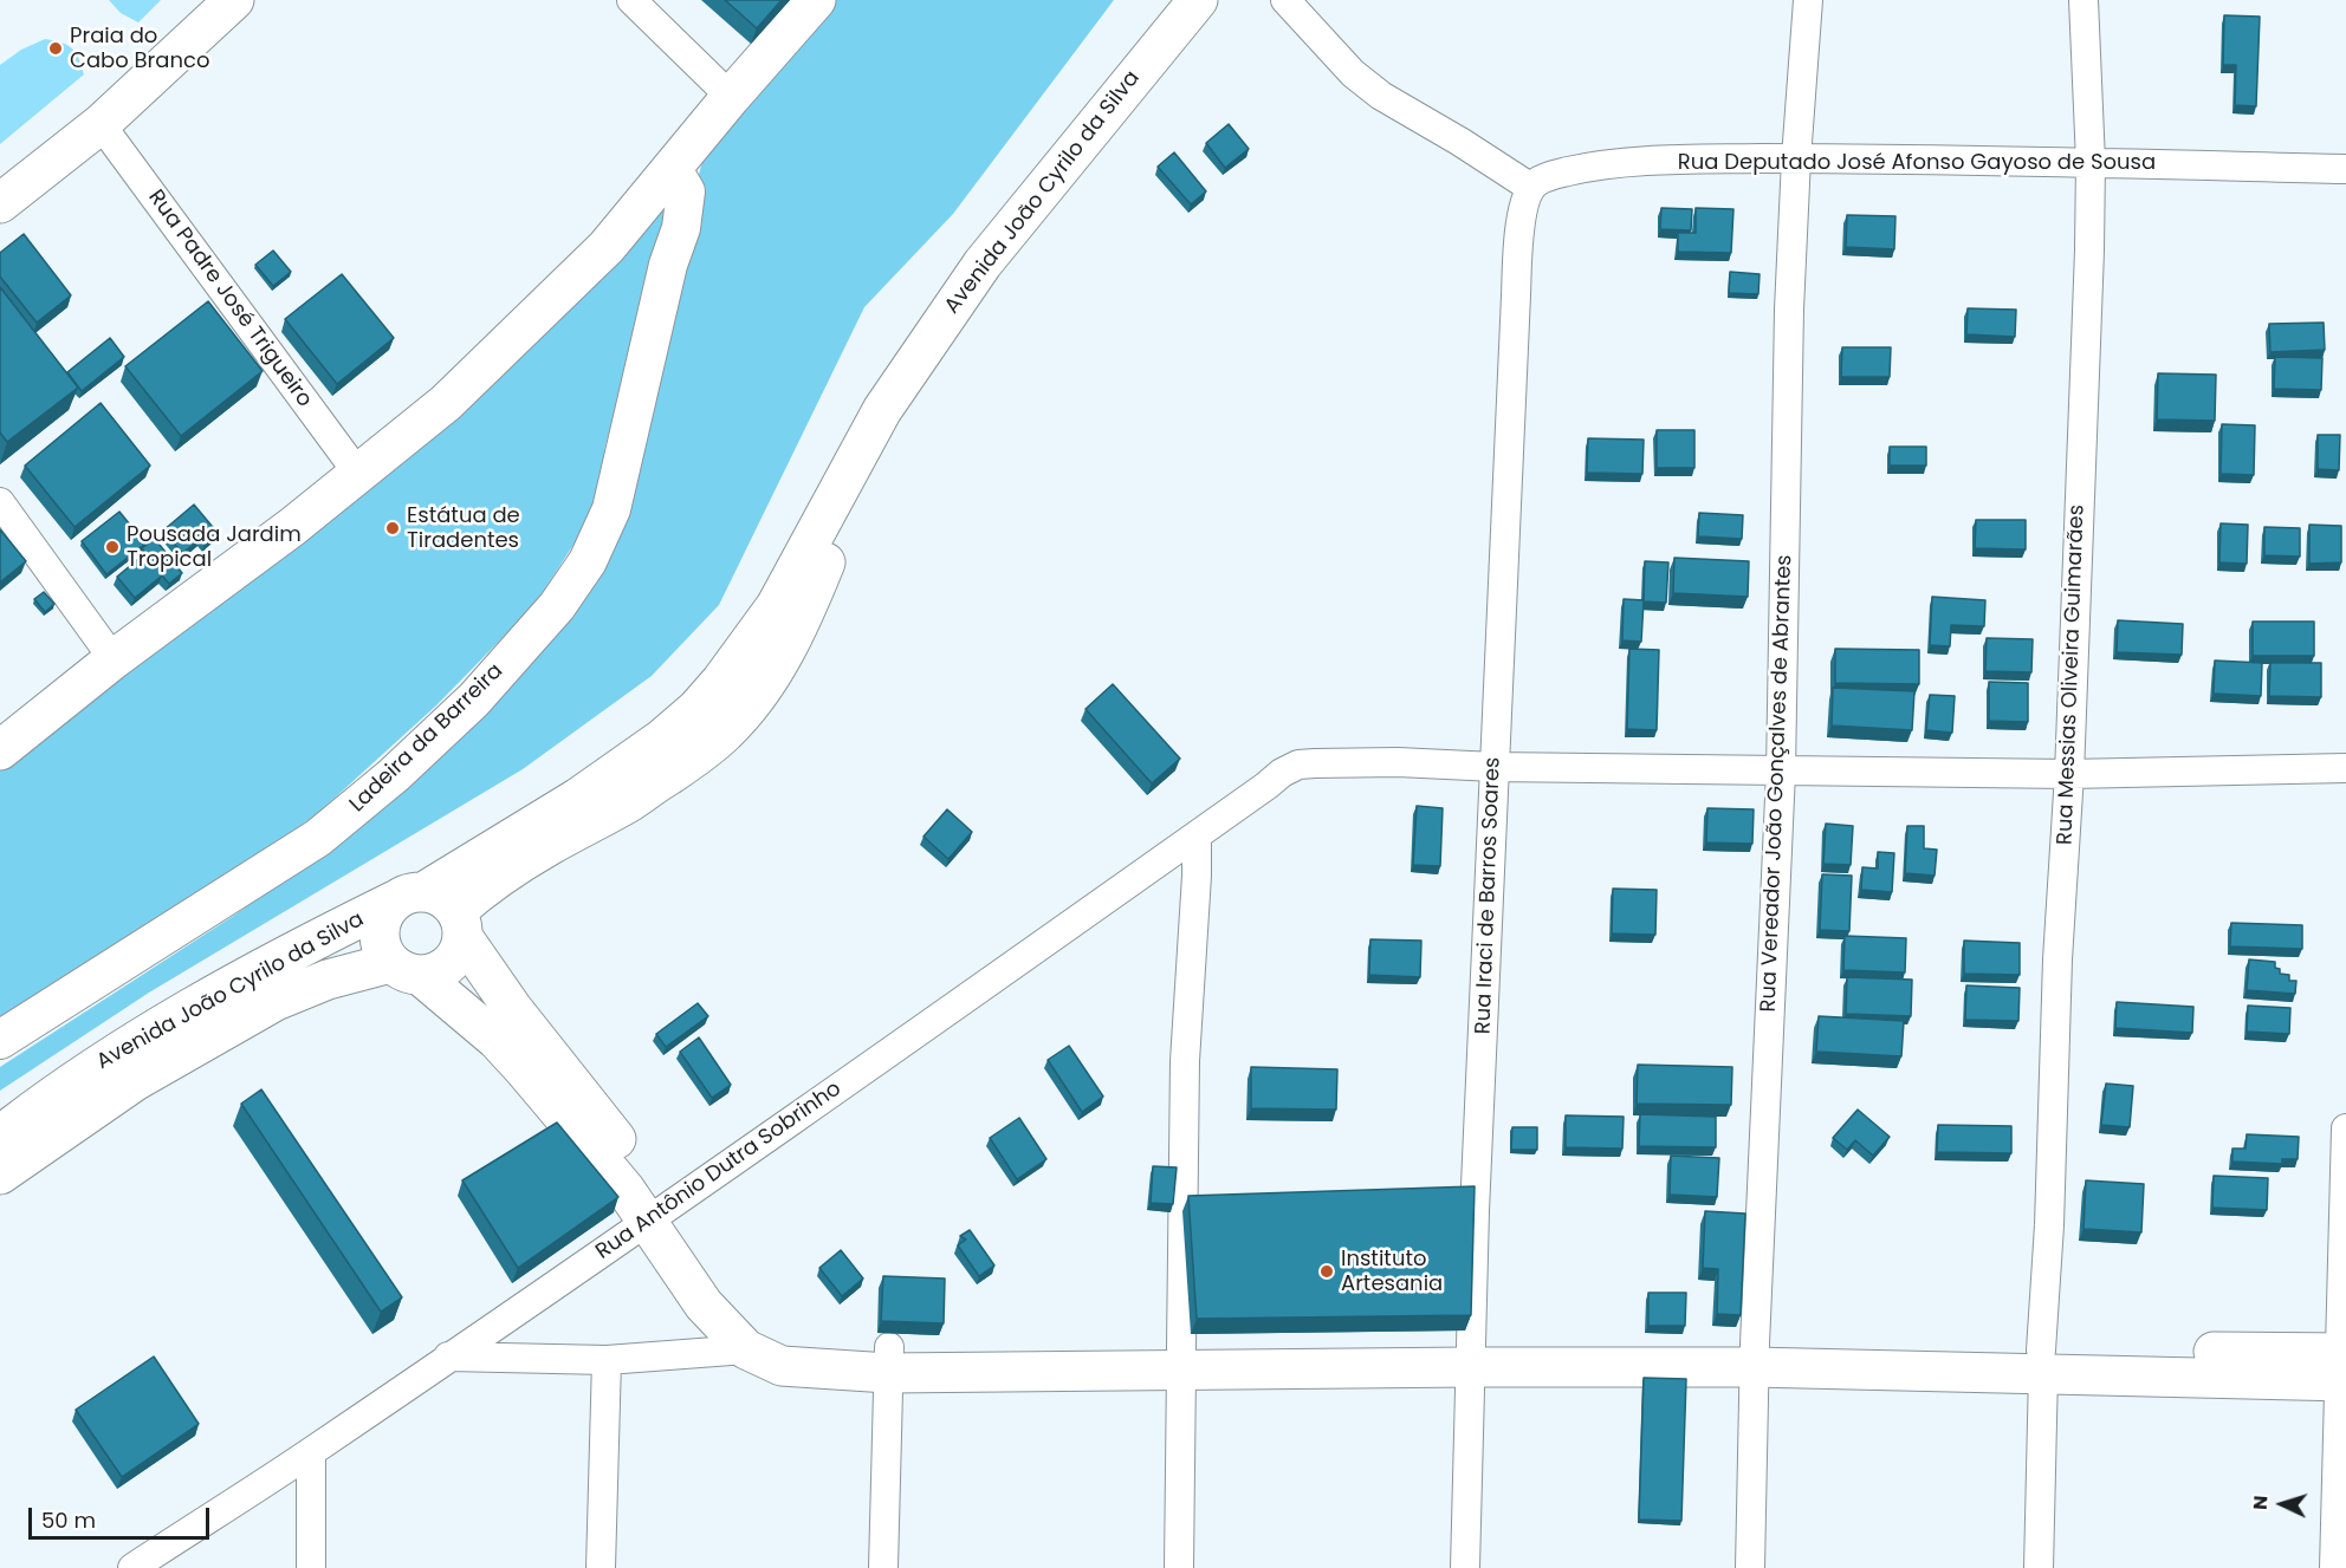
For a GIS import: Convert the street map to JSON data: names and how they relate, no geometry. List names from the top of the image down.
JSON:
{
  "streets": {
    "main road": ["Avenida João Cyrilo da Silva"],
    "street": [
      "Rua Deputado José Afonso Gayoso de Sousa",
      "Rua Padre José Trigueiro",
      "Rua Messias Oliveira Guimarães",
      "Ladeira da Barreira",
      "Rua Vereador João Gonçalves de Abrantes",
      "Rua Iraci de Barros Soares",
      "Rua Antônio Dutra Sobrinho"
    ]
  },
  "crossings": [
    ["Rua Deputado José Afonso Gayoso de Sousa", "Rua Messias Oliveira Guimarães"],
    ["Rua Deputado José Afonso Gayoso de Sousa", "Rua Vereador João Gonçalves de Abrantes"],
    ["Rua Deputado José Afonso Gayoso de Sousa", "Rua Iraci de Barros Soares"],
    ["Rua Iraci de Barros Soares", "Rua Antônio Dutra Sobrinho"]
  ],
  "places": [
    "Praia do Cabo Branco",
    "Estátua de Tiradentes",
    "Pousada Jardim Tropical",
    "Instituto Artesania"
  ],
  "scale_bar": "50 m",
  "north": "left"
}
